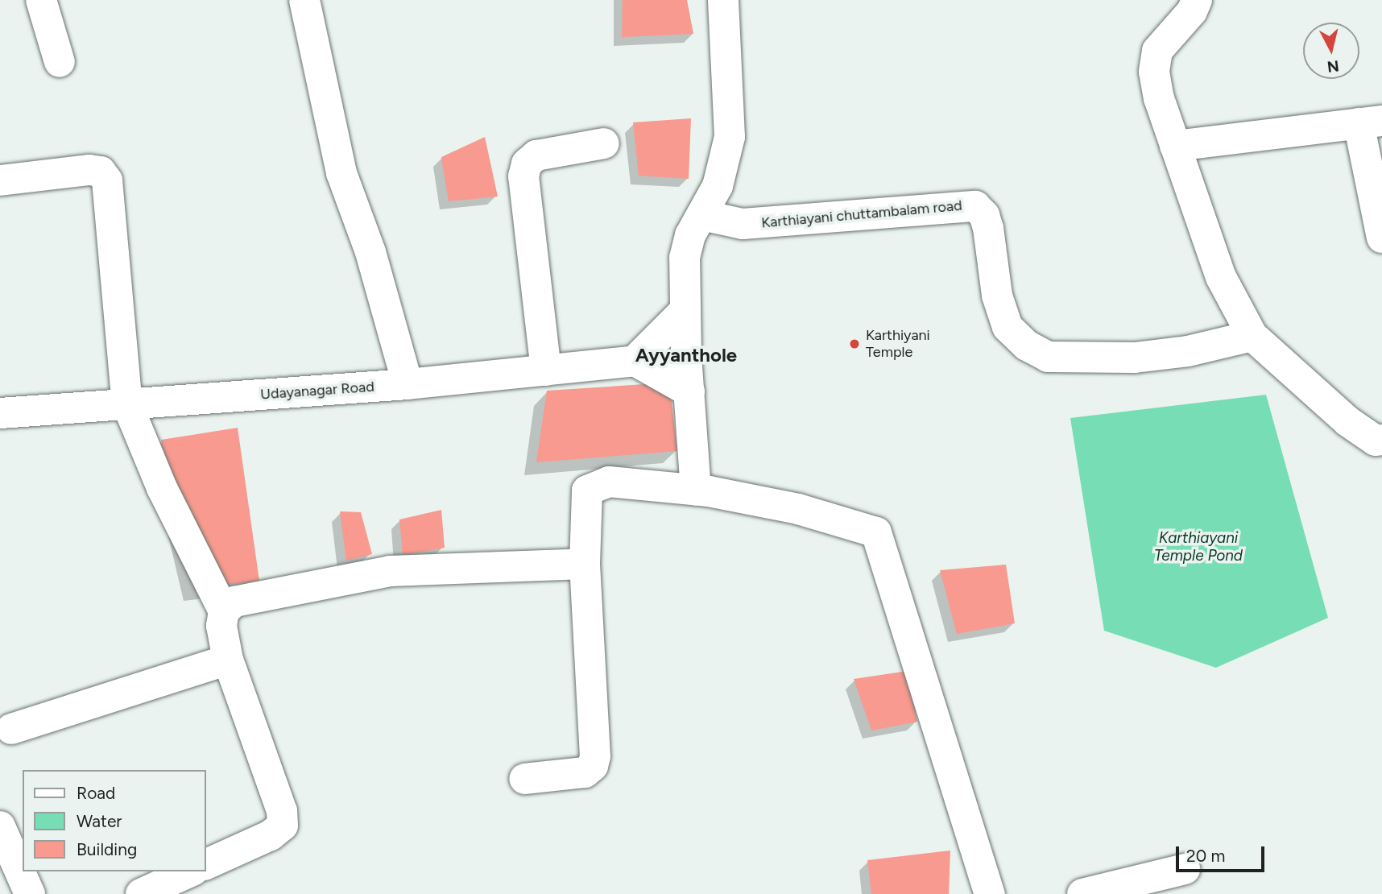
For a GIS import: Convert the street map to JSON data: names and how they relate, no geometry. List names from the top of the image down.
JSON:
{
  "streets": {
    "street": ["Karthiayani chuttambalam road", "Udayanagar Road"]
  },
  "districts": ["Ayyanthole"],
  "water": ["Karthiayani Temple Pond"],
  "places": ["Karthiyani Temple"],
  "legend": ["Road", "Water", "Building"],
  "scale_bar": "20 m",
  "north": "bottom"
}
